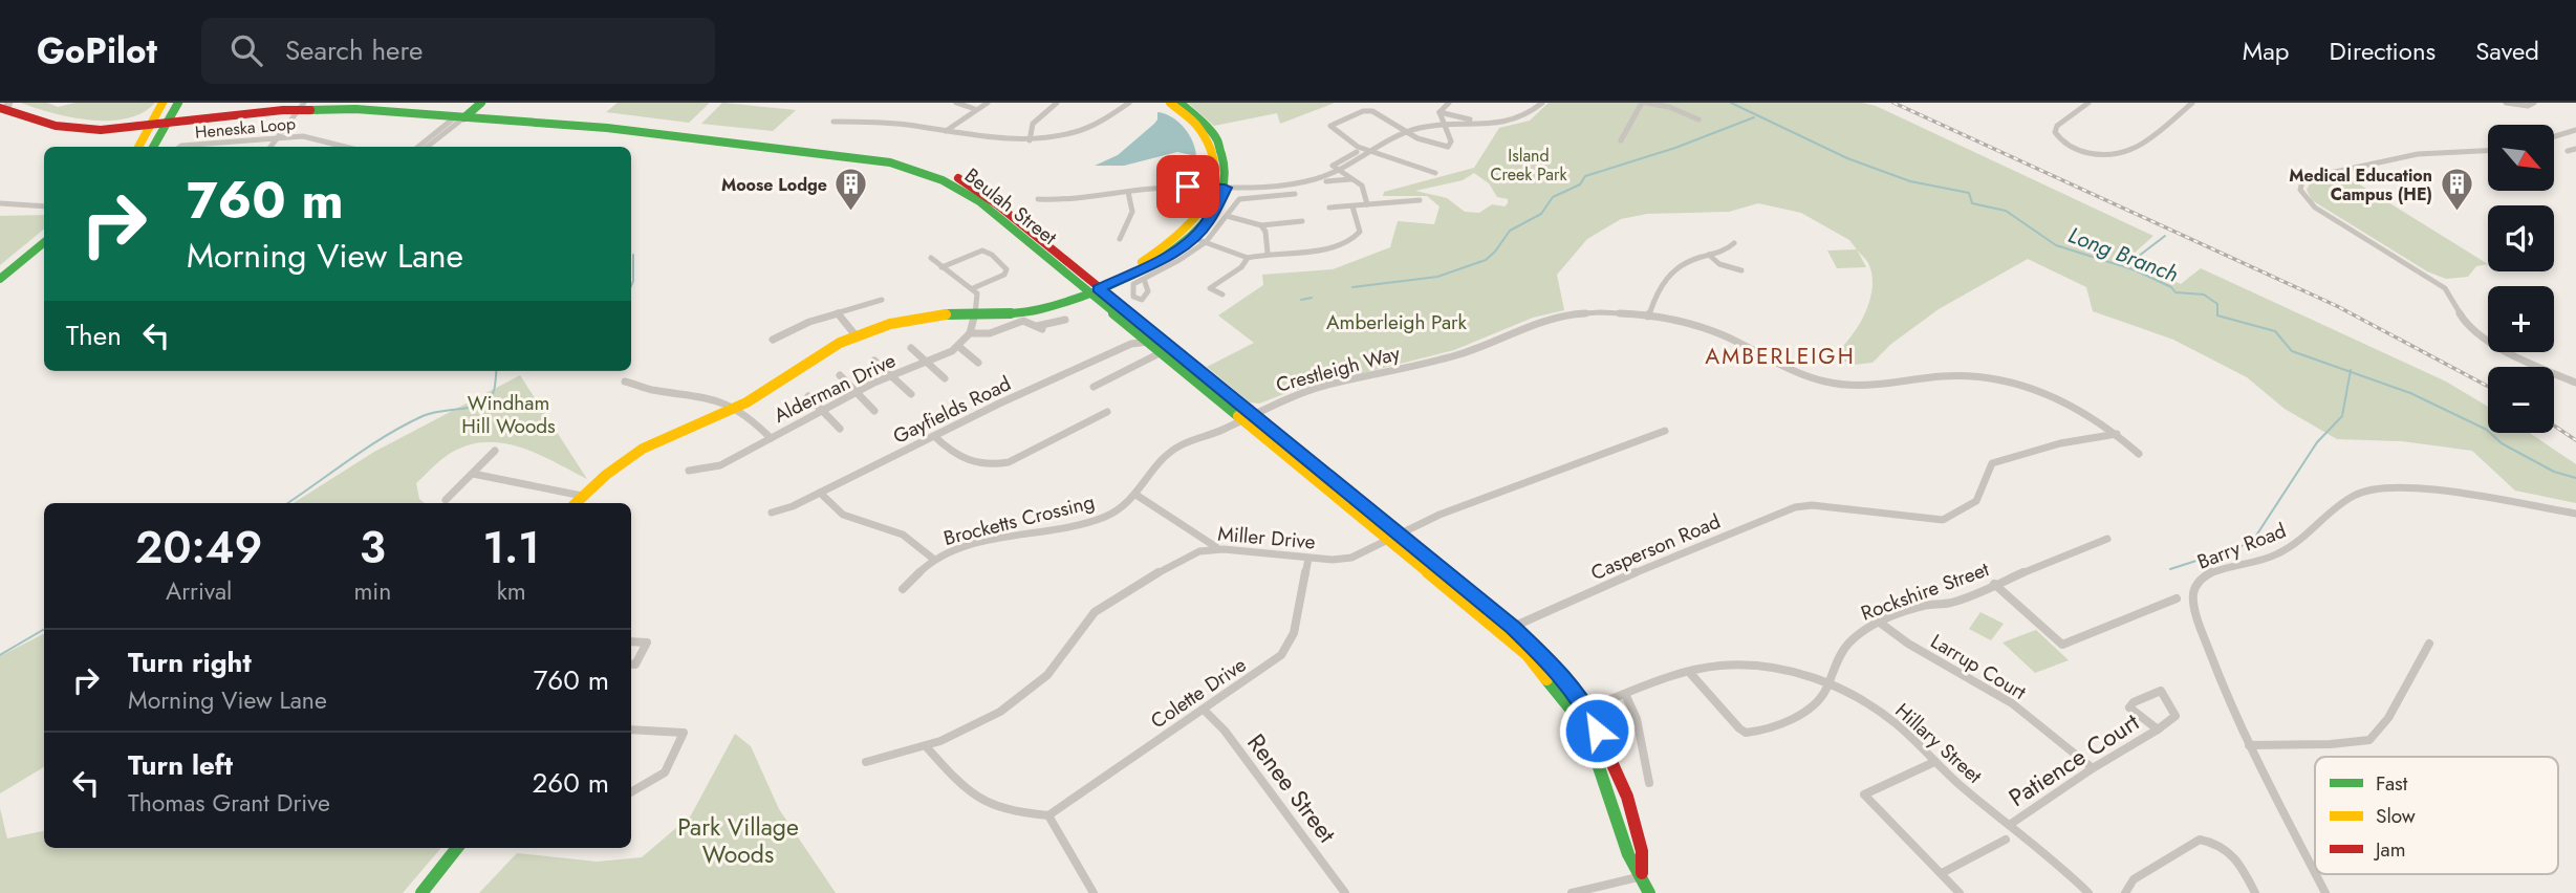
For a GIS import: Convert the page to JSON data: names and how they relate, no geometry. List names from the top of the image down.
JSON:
{
  "streets": {
    "main road": ["Beulah Street"],
    "street": [
      "Heneska Loop",
      "Crestleigh Way",
      "Alderman Drive",
      "Gayfields Road",
      "Brocketts Crossing",
      "Miller Drive",
      "Barry Road",
      "Casperson Road",
      "Rockshire Street",
      "Larrup Court",
      "Colette Drive",
      "Hillary Street",
      "Patience Court",
      "Renee Street"
    ]
  },
  "crossings": [
    ["Beulah Street", "Crestleigh Way"],
    ["Beulah Street", "Gayfields Road"],
    ["Beulah Street", "Brocketts Crossing"],
    ["Beulah Street", "Miller Drive"],
    ["Beulah Street", "Casperson Road"],
    ["Beulah Street", "Hillary Street"],
    ["Crestleigh Way", "Brocketts Crossing"],
    ["Crestleigh Way", "Casperson Road"],
    ["Miller Drive", "Colette Drive"],
    ["Rockshire Street", "Larrup Court"],
    ["Rockshire Street", "Hillary Street"],
    ["Larrup Court", "Patience Court"],
    ["Colette Drive", "Renee Street"],
    ["Hillary Street", "Patience Court"]
  ],
  "districts": ["AMBERLEIGH"],
  "water": ["Long Branch"],
  "parks": [
    "Island Creek Park",
    "Amberleigh Park",
    "Windham Hill Woods",
    "Park Village Woods"
  ],
  "places": {
    "building": ["Moose Lodge", "Medical Education Campus (HE)"]
  },
  "legend": ["Fast", "Slow", "Jam"],
  "north": "bottom right",
  "page": {
    "header": "GoPilot",
    "search": "Search here",
    "nav": ["Map", "Directions", "Saved"],
    "map_buttons": ["+", "−"],
    "turn": ["760 m", "Morning View Lane"],
    "then": "Then",
    "eta": [
      "20:49",
      "Arrival",
      "3",
      "min",
      "1.1",
      "km"
    ],
    "list": [
      {
        "name": "Turn right",
        "note": "Morning View Lane",
        "value": "760 m"
      },
      {
        "name": "Turn left",
        "note": "Thomas Grant Drive",
        "value": "260 m"
      }
    ]
  }
}
